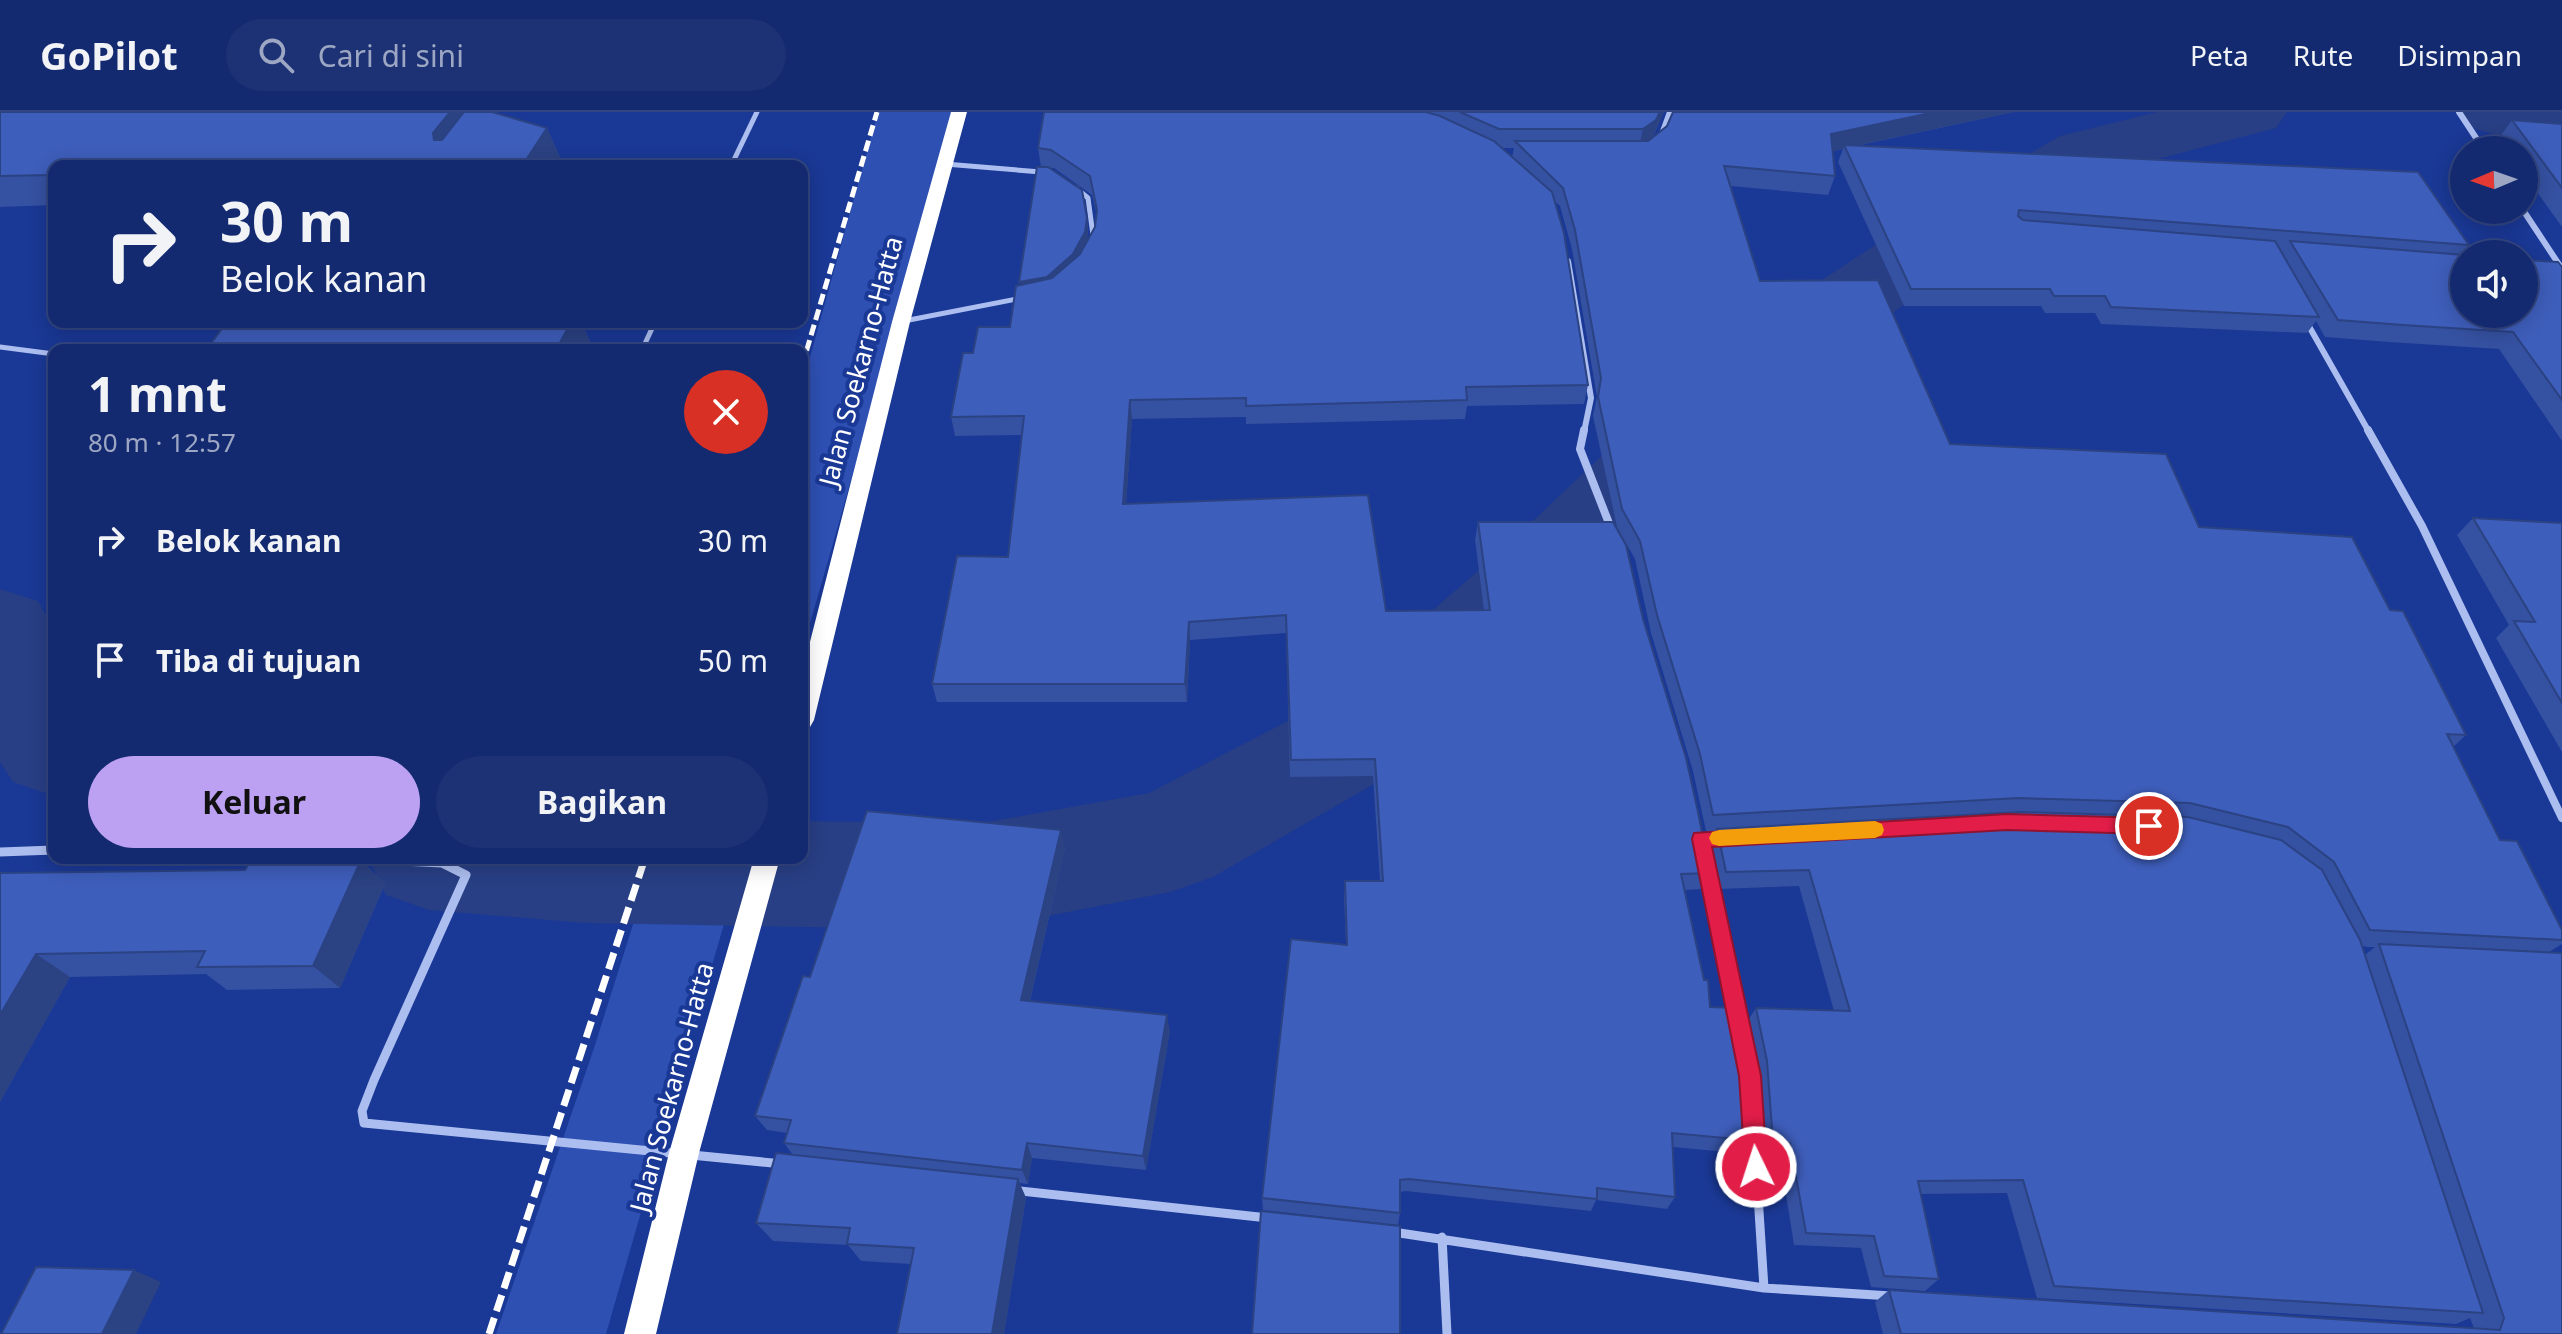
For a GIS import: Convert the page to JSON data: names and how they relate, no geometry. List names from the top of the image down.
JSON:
{
  "streets": {
    "highway": ["Jalan Soekarno-Hatta"]
  },
  "north": "left",
  "page": {
    "header": "GoPilot",
    "search": "Cari di sini",
    "nav": ["Peta", "Rute", "Disimpan"],
    "turn": ["30 m", "Belok kanan"],
    "heading": ["1 mnt", "80 m · 12:57"],
    "list": [
      {
        "name": "Belok kanan",
        "value": "30 m"
      },
      {
        "name": "Tiba di tujuan",
        "value": "50 m"
      }
    ],
    "buttons": ["Keluar", "Bagikan"]
  }
}
